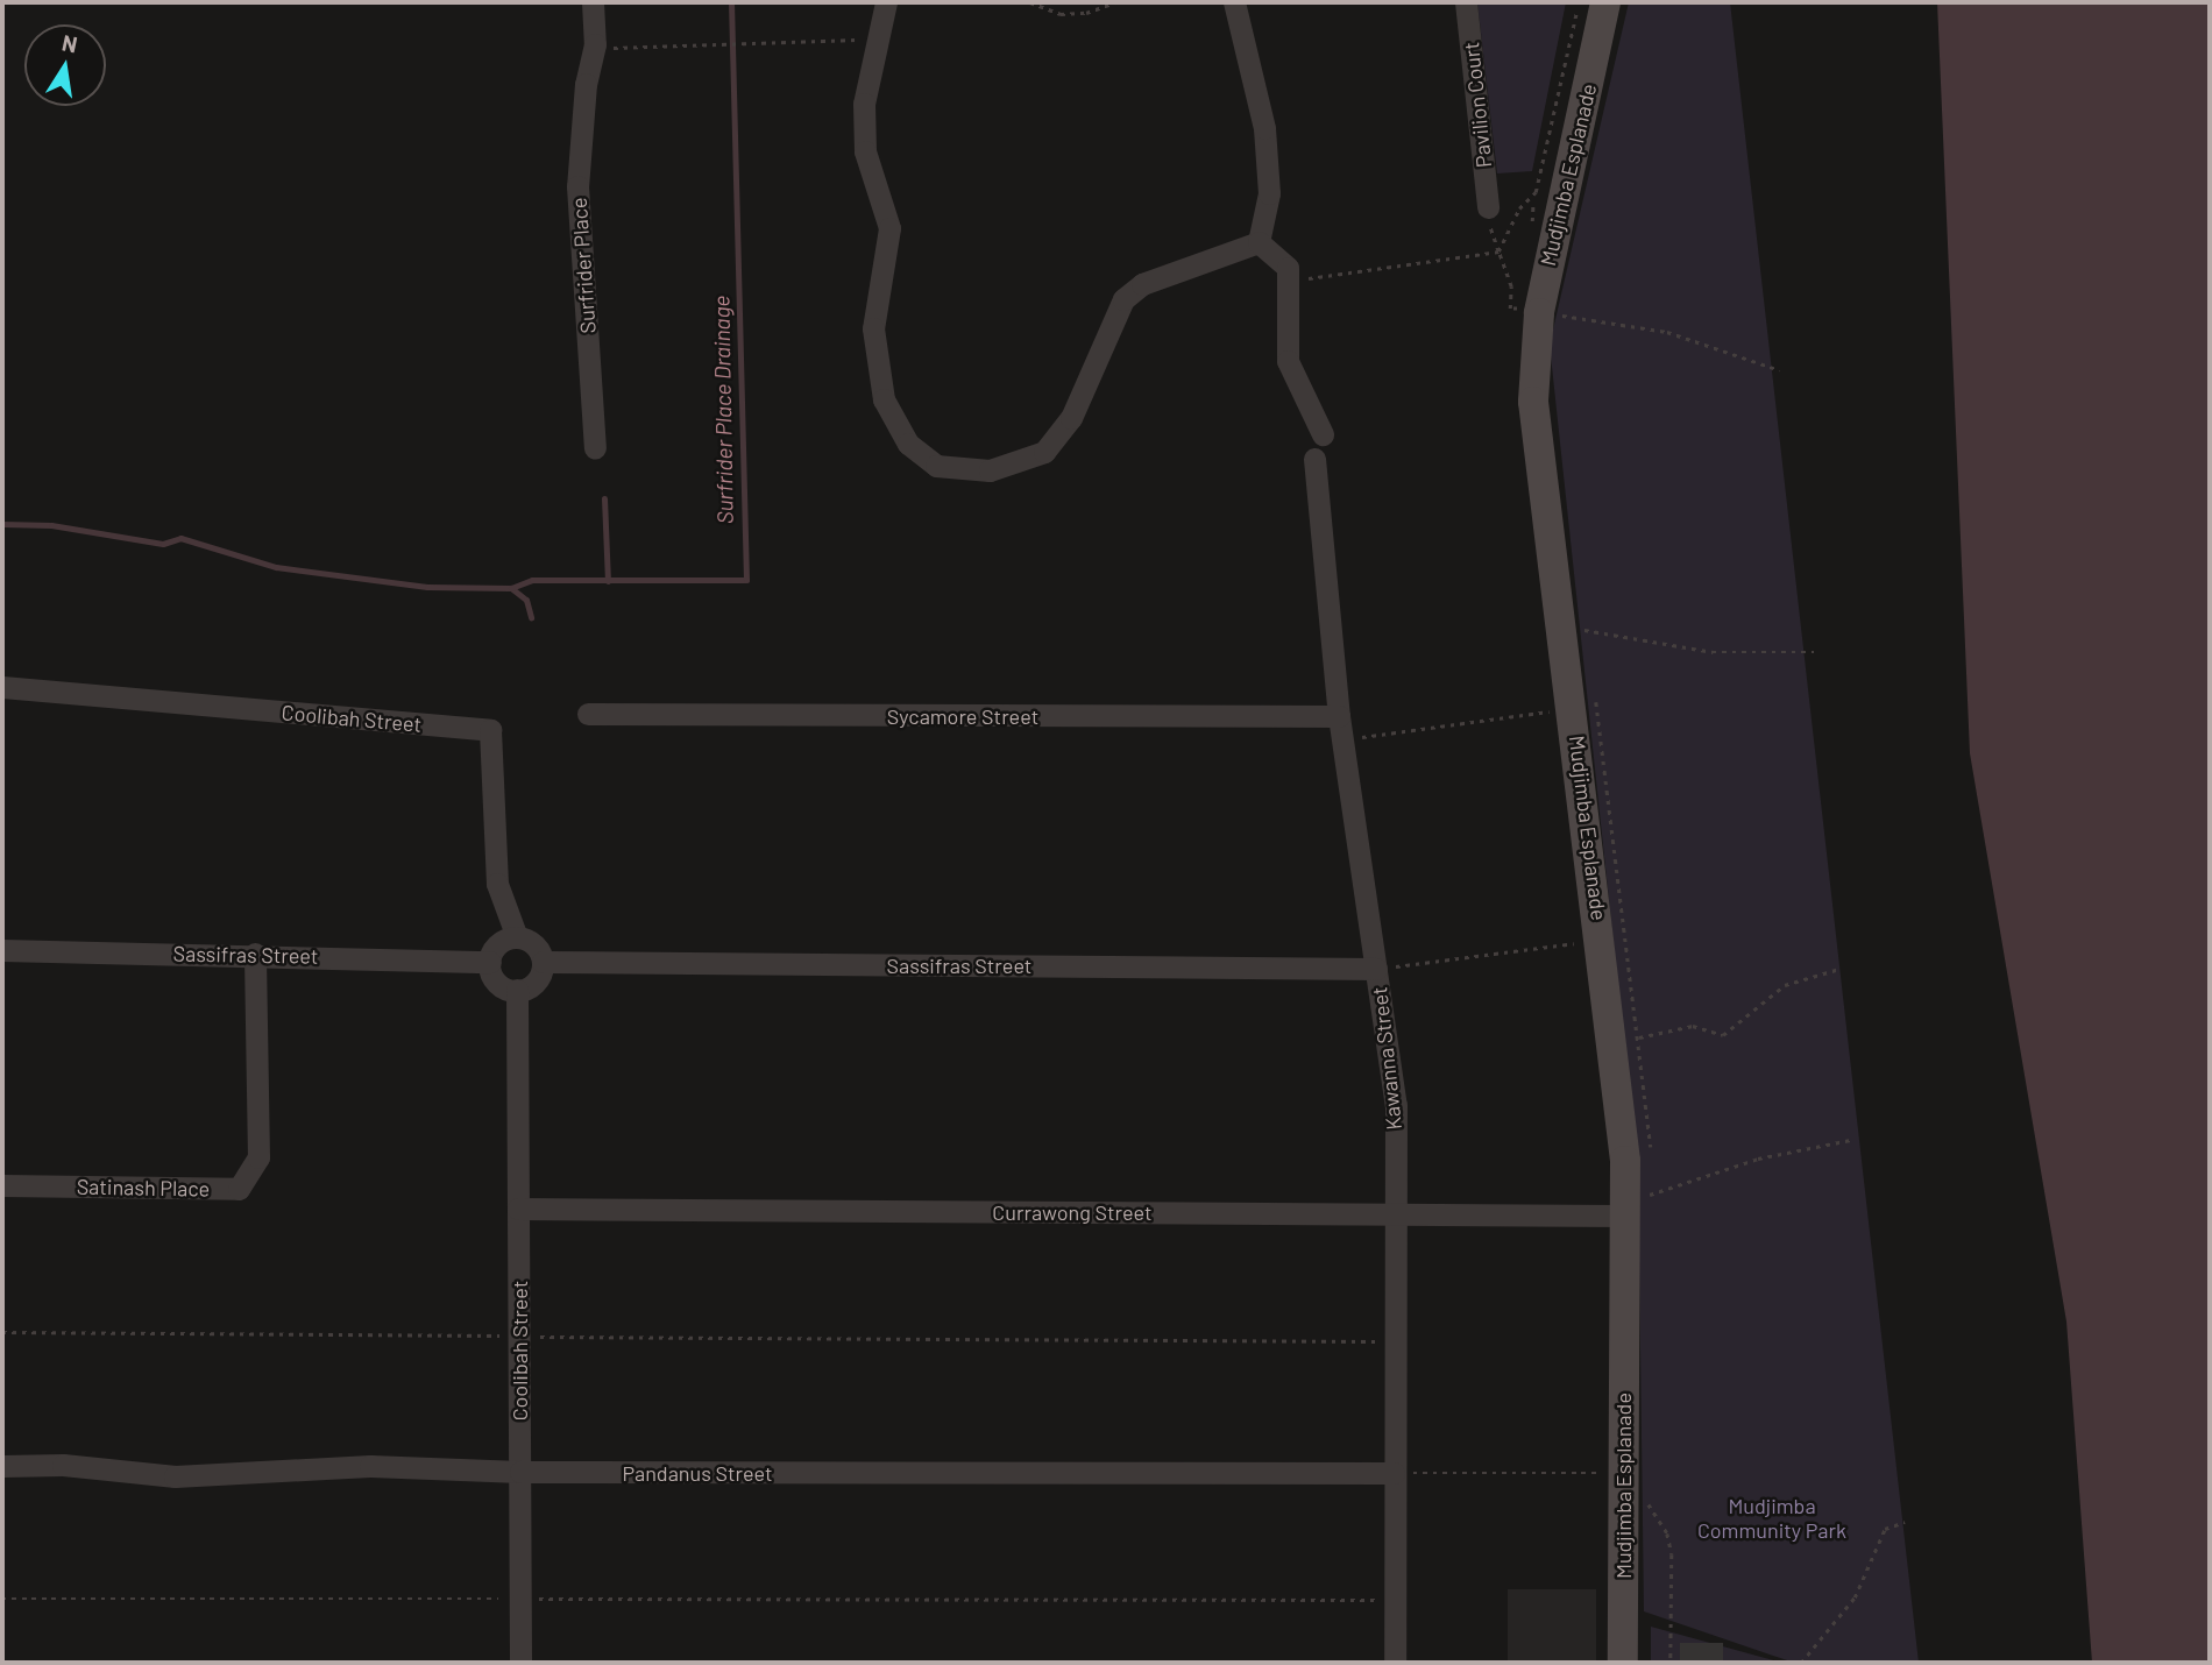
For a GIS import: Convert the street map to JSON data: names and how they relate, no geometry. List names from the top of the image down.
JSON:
{
  "streets": {
    "street": [
      "Pavilion Court",
      "Mudjimba Esplanade",
      "Surfrider Place",
      "Sycamore Street",
      "Coolibah Street",
      "Sassifras Street",
      "Kawanna Street",
      "Satinash Place",
      "Currawong Street",
      "Pandanus Street"
    ]
  },
  "crossings": [
    ["Mudjimba Esplanade", "Currawong Street"],
    ["Sycamore Street", "Kawanna Street"],
    ["Coolibah Street", "Sassifras Street"],
    ["Coolibah Street", "Currawong Street"],
    ["Coolibah Street", "Pandanus Street"],
    ["Sassifras Street", "Kawanna Street"],
    ["Sassifras Street", "Satinash Place"],
    ["Kawanna Street", "Currawong Street"],
    ["Kawanna Street", "Pandanus Street"]
  ],
  "water": ["Surfrider Place Drainage"],
  "parks": ["Mudjimba Community Park"],
  "north": "top"
}
